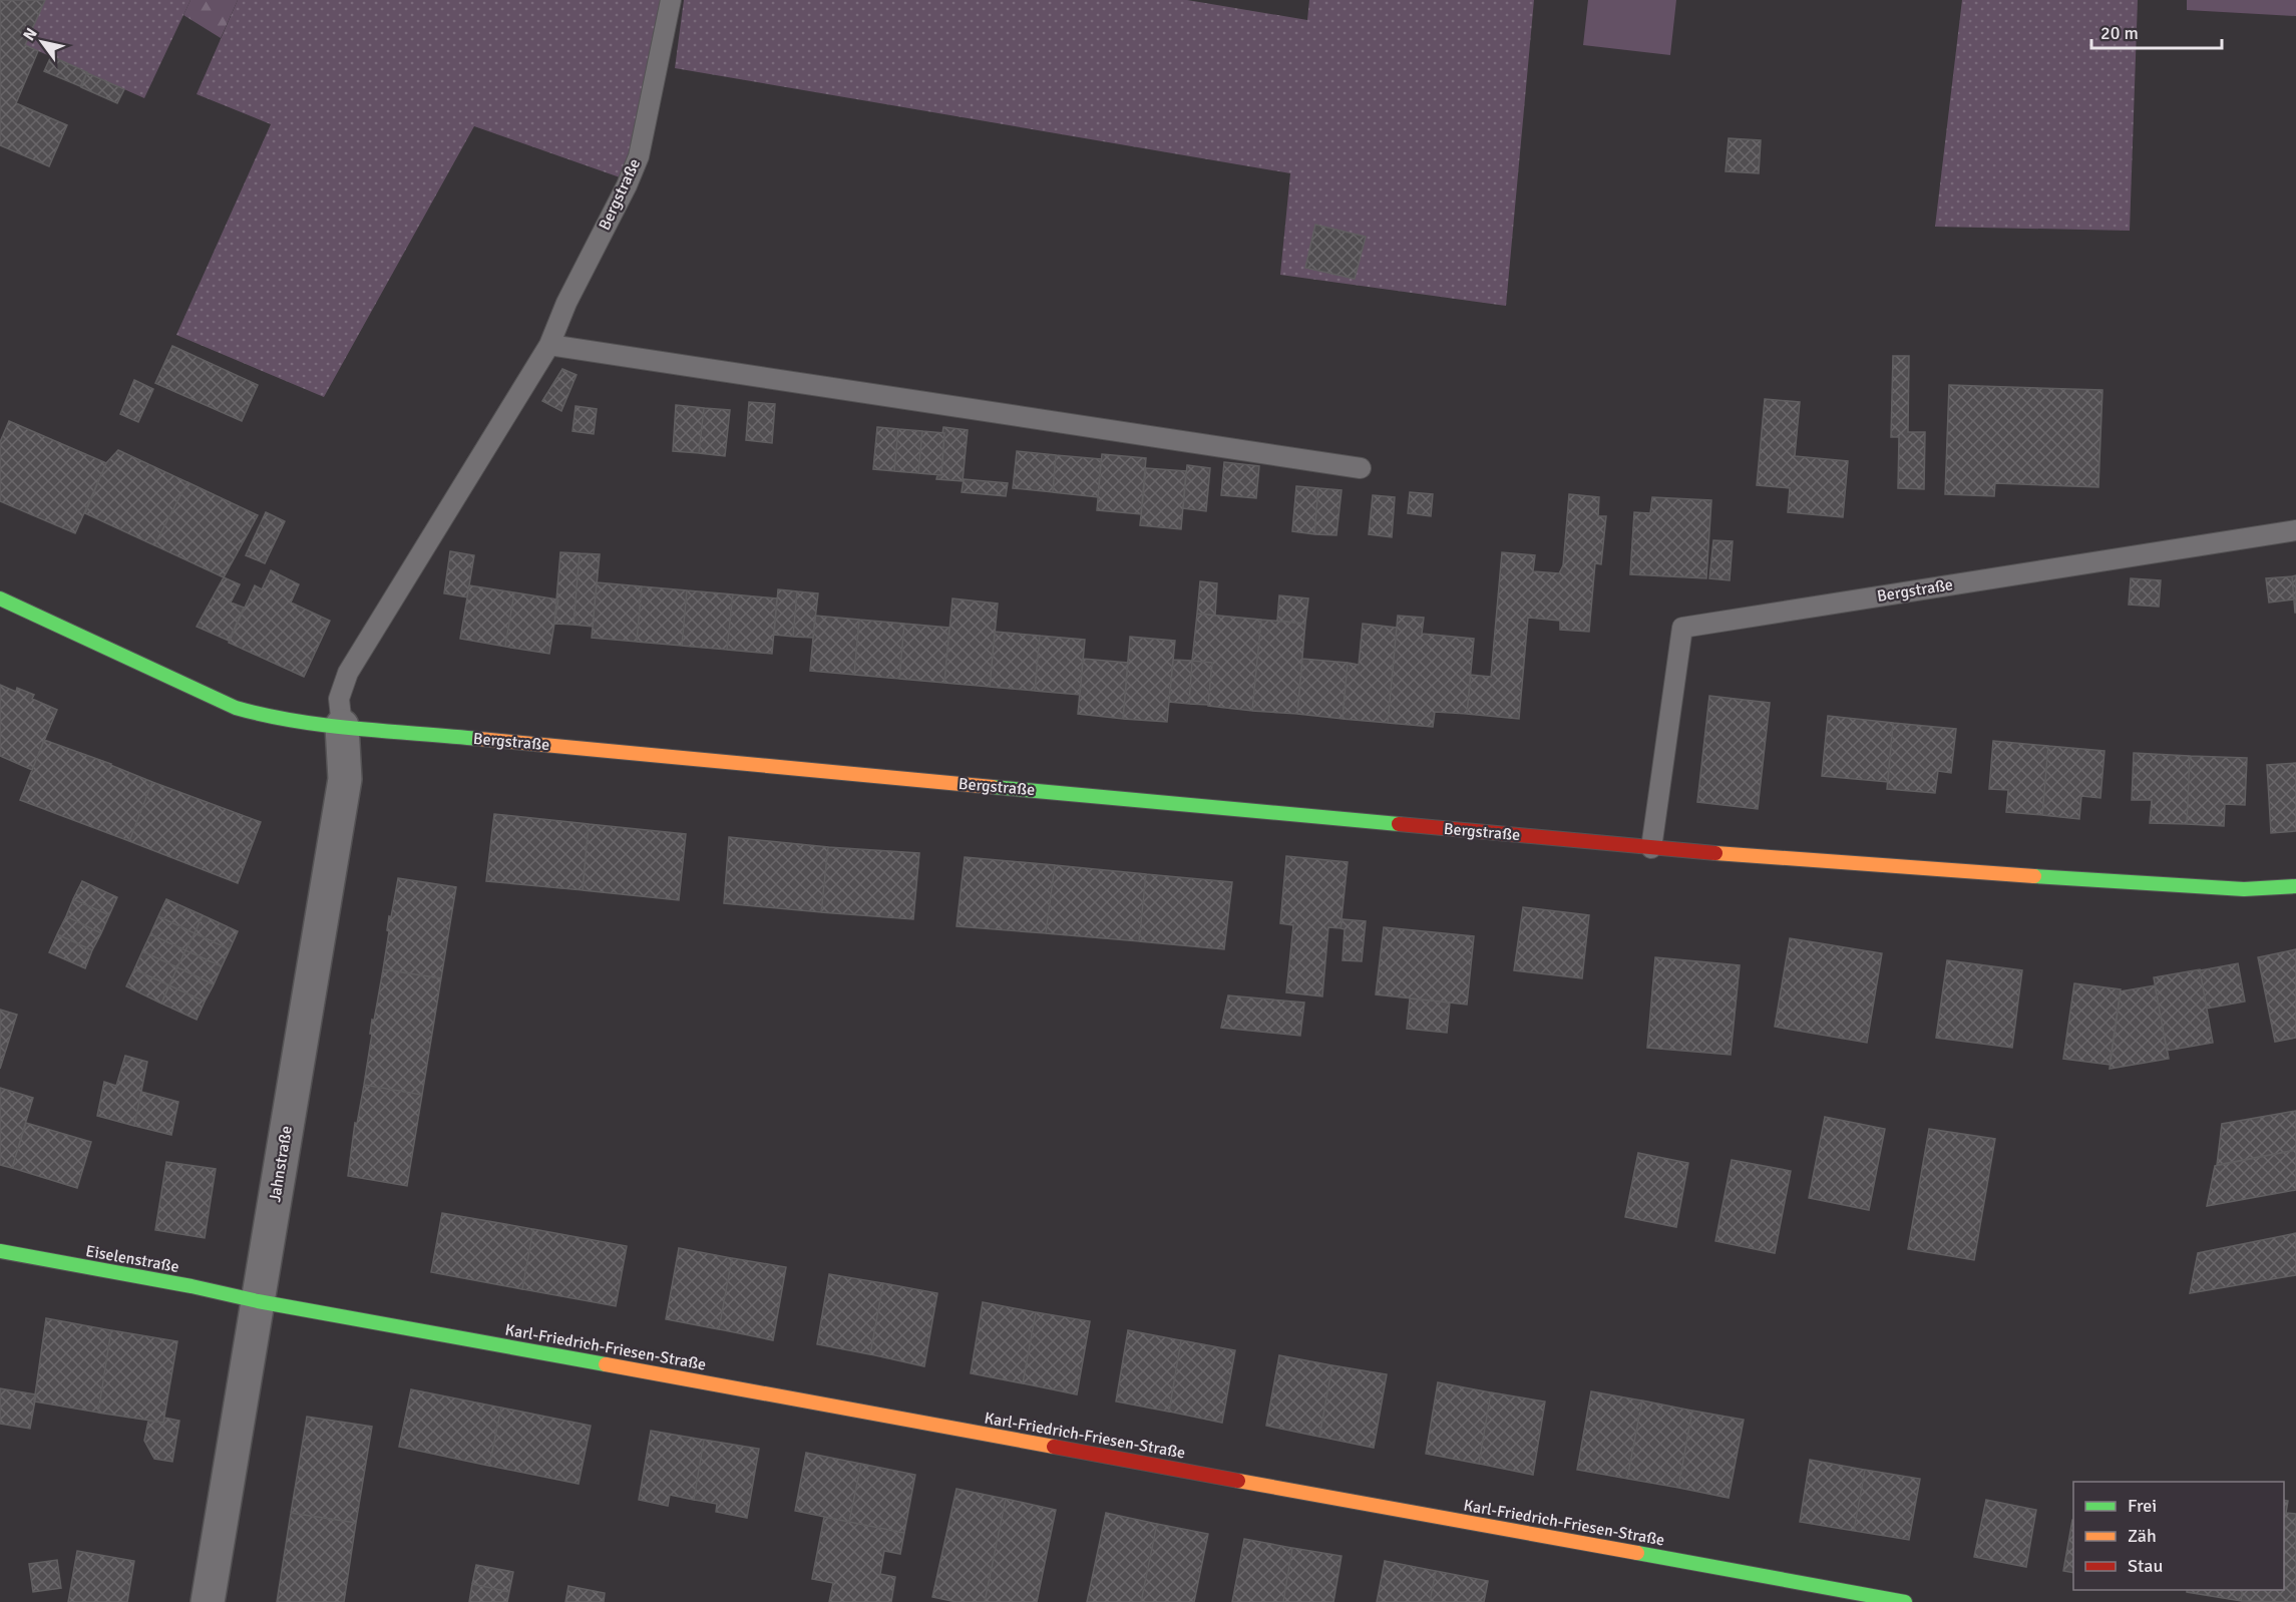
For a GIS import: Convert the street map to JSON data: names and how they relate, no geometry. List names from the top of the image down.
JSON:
{
  "streets": {
    "street": [
      "Bergstraße",
      "Jahnstraße",
      "Eiselenstraße",
      "Karl-Friedrich-Friesen-Straße"
    ]
  },
  "crossings": [
    ["Bergstraße", "Jahnstraße"],
    ["Jahnstraße", "Eiselenstraße"],
    ["Jahnstraße", "Karl-Friedrich-Friesen-Straße"],
    ["Eiselenstraße", "Karl-Friedrich-Friesen-Straße"]
  ],
  "legend": ["Frei", "Zäh", "Stau"],
  "scale_bar": "20 m",
  "north": "top left"
}
